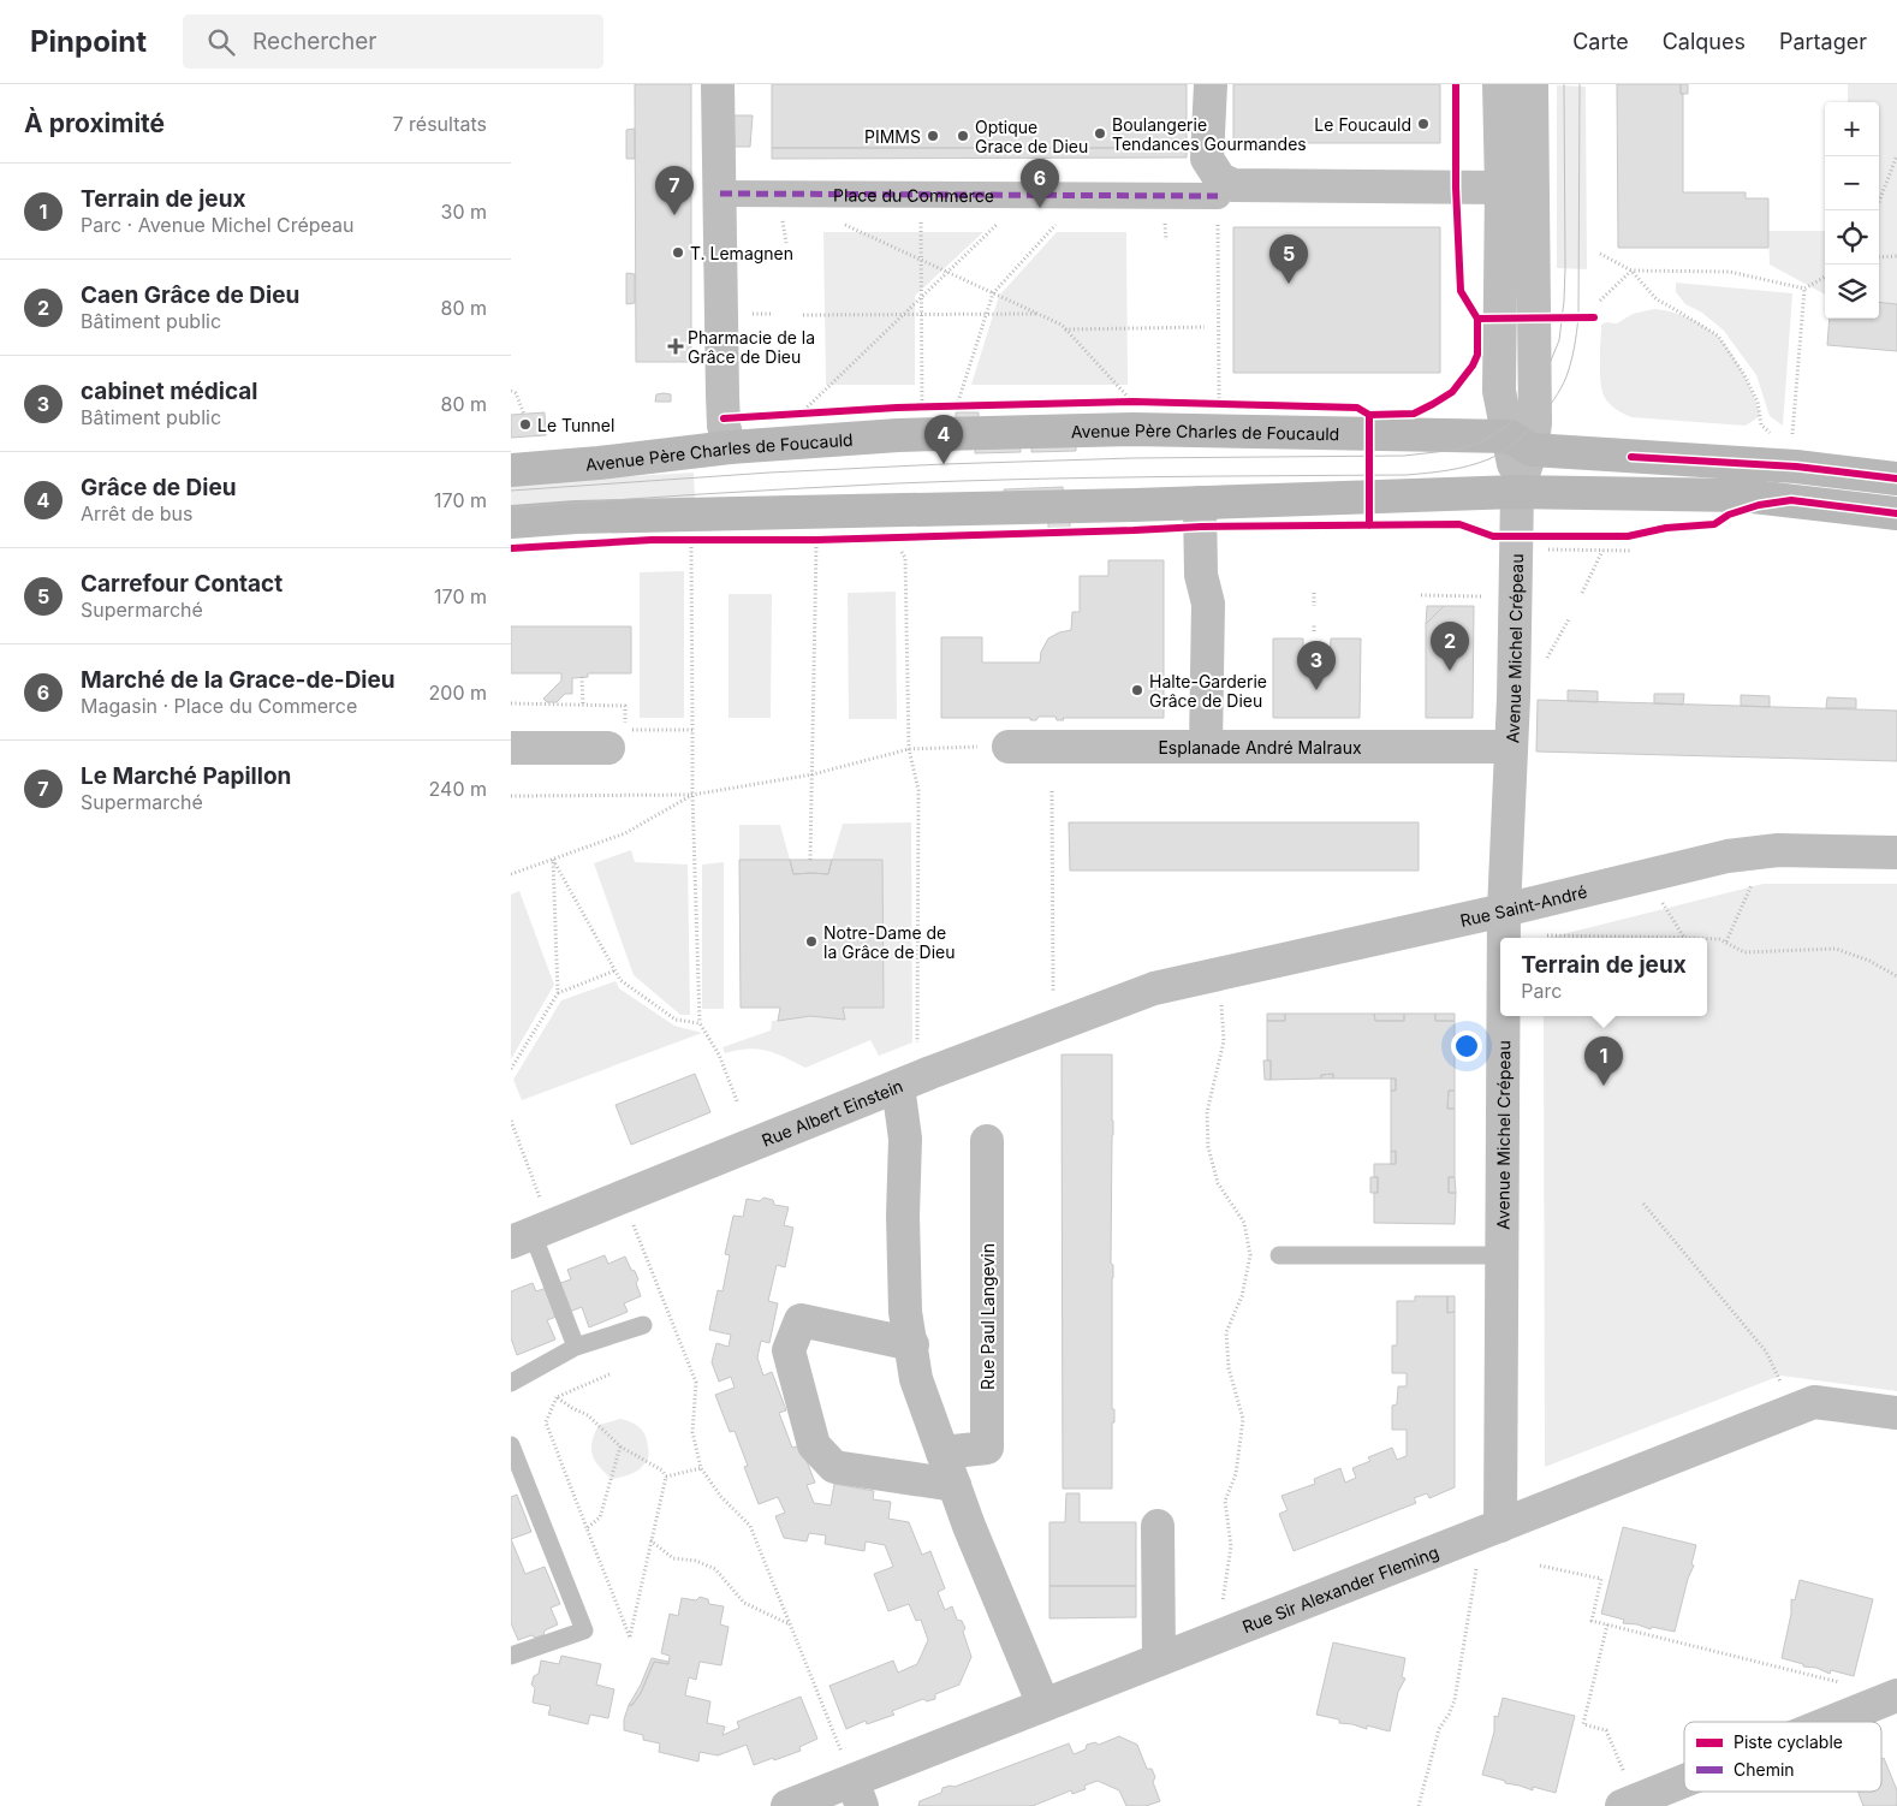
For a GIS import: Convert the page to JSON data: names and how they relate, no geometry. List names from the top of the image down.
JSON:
{
  "streets": {
    "main road": ["Avenue Père Charles de Foucauld"],
    "street": [
      "Place du Commerce",
      "Avenue Michel Crépeau",
      "Esplanade André Malraux",
      "Rue Saint-André",
      "Rue Albert Einstein",
      "Rue Paul Langevin",
      "Rue Sir Alexander Fleming"
    ]
  },
  "crossings": [
    ["Avenue Père Charles de Foucauld", "Avenue Michel Crépeau"],
    ["Avenue Michel Crépeau", "Esplanade André Malraux"],
    ["Avenue Michel Crépeau", "Rue Saint-André"],
    ["Avenue Michel Crépeau", "Rue Sir Alexander Fleming"],
    ["Rue Saint-André", "Rue Albert Einstein"]
  ],
  "places": {
    "other": [
      "Le Foucauld",
      "Boulangerie Tendances Gourmandes",
      "PIMMS",
      "Optique Grace de Dieu",
      "T. Lemagnen",
      "Le Tunnel",
      "Halte-Garderie Grâce de Dieu",
      "Notre-Dame de la Grâce de Dieu"
    ],
    "health": ["Pharmacie de la Grâce de Dieu"]
  },
  "legend": ["Piste cyclable", "Chemin"],
  "page": {
    "header": "Pinpoint",
    "search": "Rechercher",
    "nav": ["Carte", "Calques", "Partager"],
    "heading": ["À proximité", "7 résultats"],
    "map_buttons": ["+", "−"],
    "pins": [
      "6",
      "7",
      "5",
      "4",
      "2",
      "3",
      "1"
    ],
    "list": [
      {
        "mark": "1",
        "name": "Terrain de jeux",
        "note": "Parc · Avenue Michel Crépeau",
        "value": "30 m"
      },
      {
        "mark": "2",
        "name": "Caen Grâce de Dieu",
        "note": "Bâtiment public",
        "value": "80 m"
      },
      {
        "mark": "3",
        "name": "cabinet médical",
        "note": "Bâtiment public",
        "value": "80 m"
      },
      {
        "mark": "4",
        "name": "Grâce de Dieu",
        "note": "Arrêt de bus",
        "value": "170 m"
      },
      {
        "mark": "5",
        "name": "Carrefour Contact",
        "note": "Supermarché",
        "value": "170 m"
      },
      {
        "mark": "6",
        "name": "Marché de la Grace-de-Dieu",
        "note": "Magasin · Place du Commerce",
        "value": "200 m"
      },
      {
        "mark": "7",
        "name": "Le Marché Papillon",
        "note": "Supermarché",
        "value": "240 m"
      }
    ],
    "popup": ["Terrain de jeux", "Parc"]
  }
}
